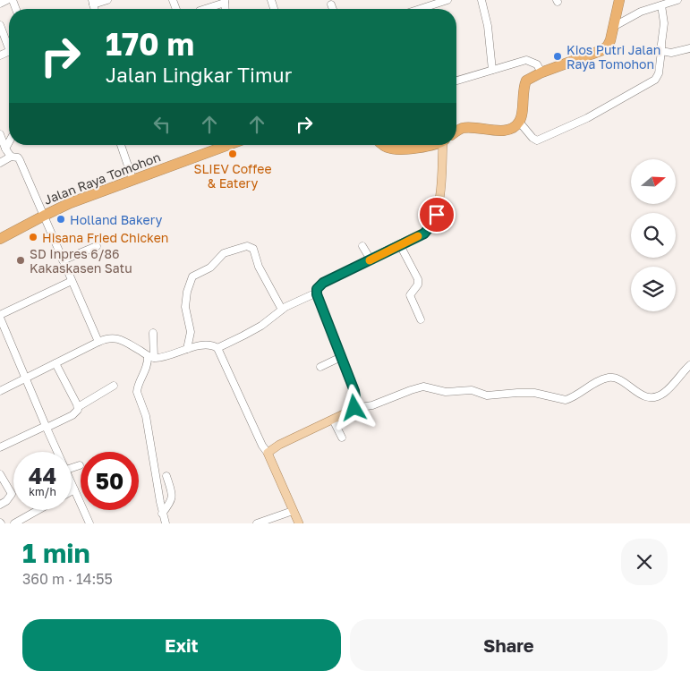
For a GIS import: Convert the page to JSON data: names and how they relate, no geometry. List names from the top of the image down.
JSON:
{
  "streets": {
    "highway": ["Jalan Raya Tomohon"]
  },
  "places": [
    "Kios Putri Jalan Raya Tomohon",
    "SLIEV Coffee & Eatery",
    "Holland Bakery",
    "Hisana Fried Chicken",
    "SD Inpres 6/86 Kakaskasen Satu"
  ],
  "north": "right",
  "page": {
    "turn": ["170 m", "Jalan Lingkar Timur"],
    "speed": "44 km/h",
    "limit": "50",
    "heading": ["1 min", "360 m · 14:55"],
    "buttons": ["Exit", "Share"]
  }
}
